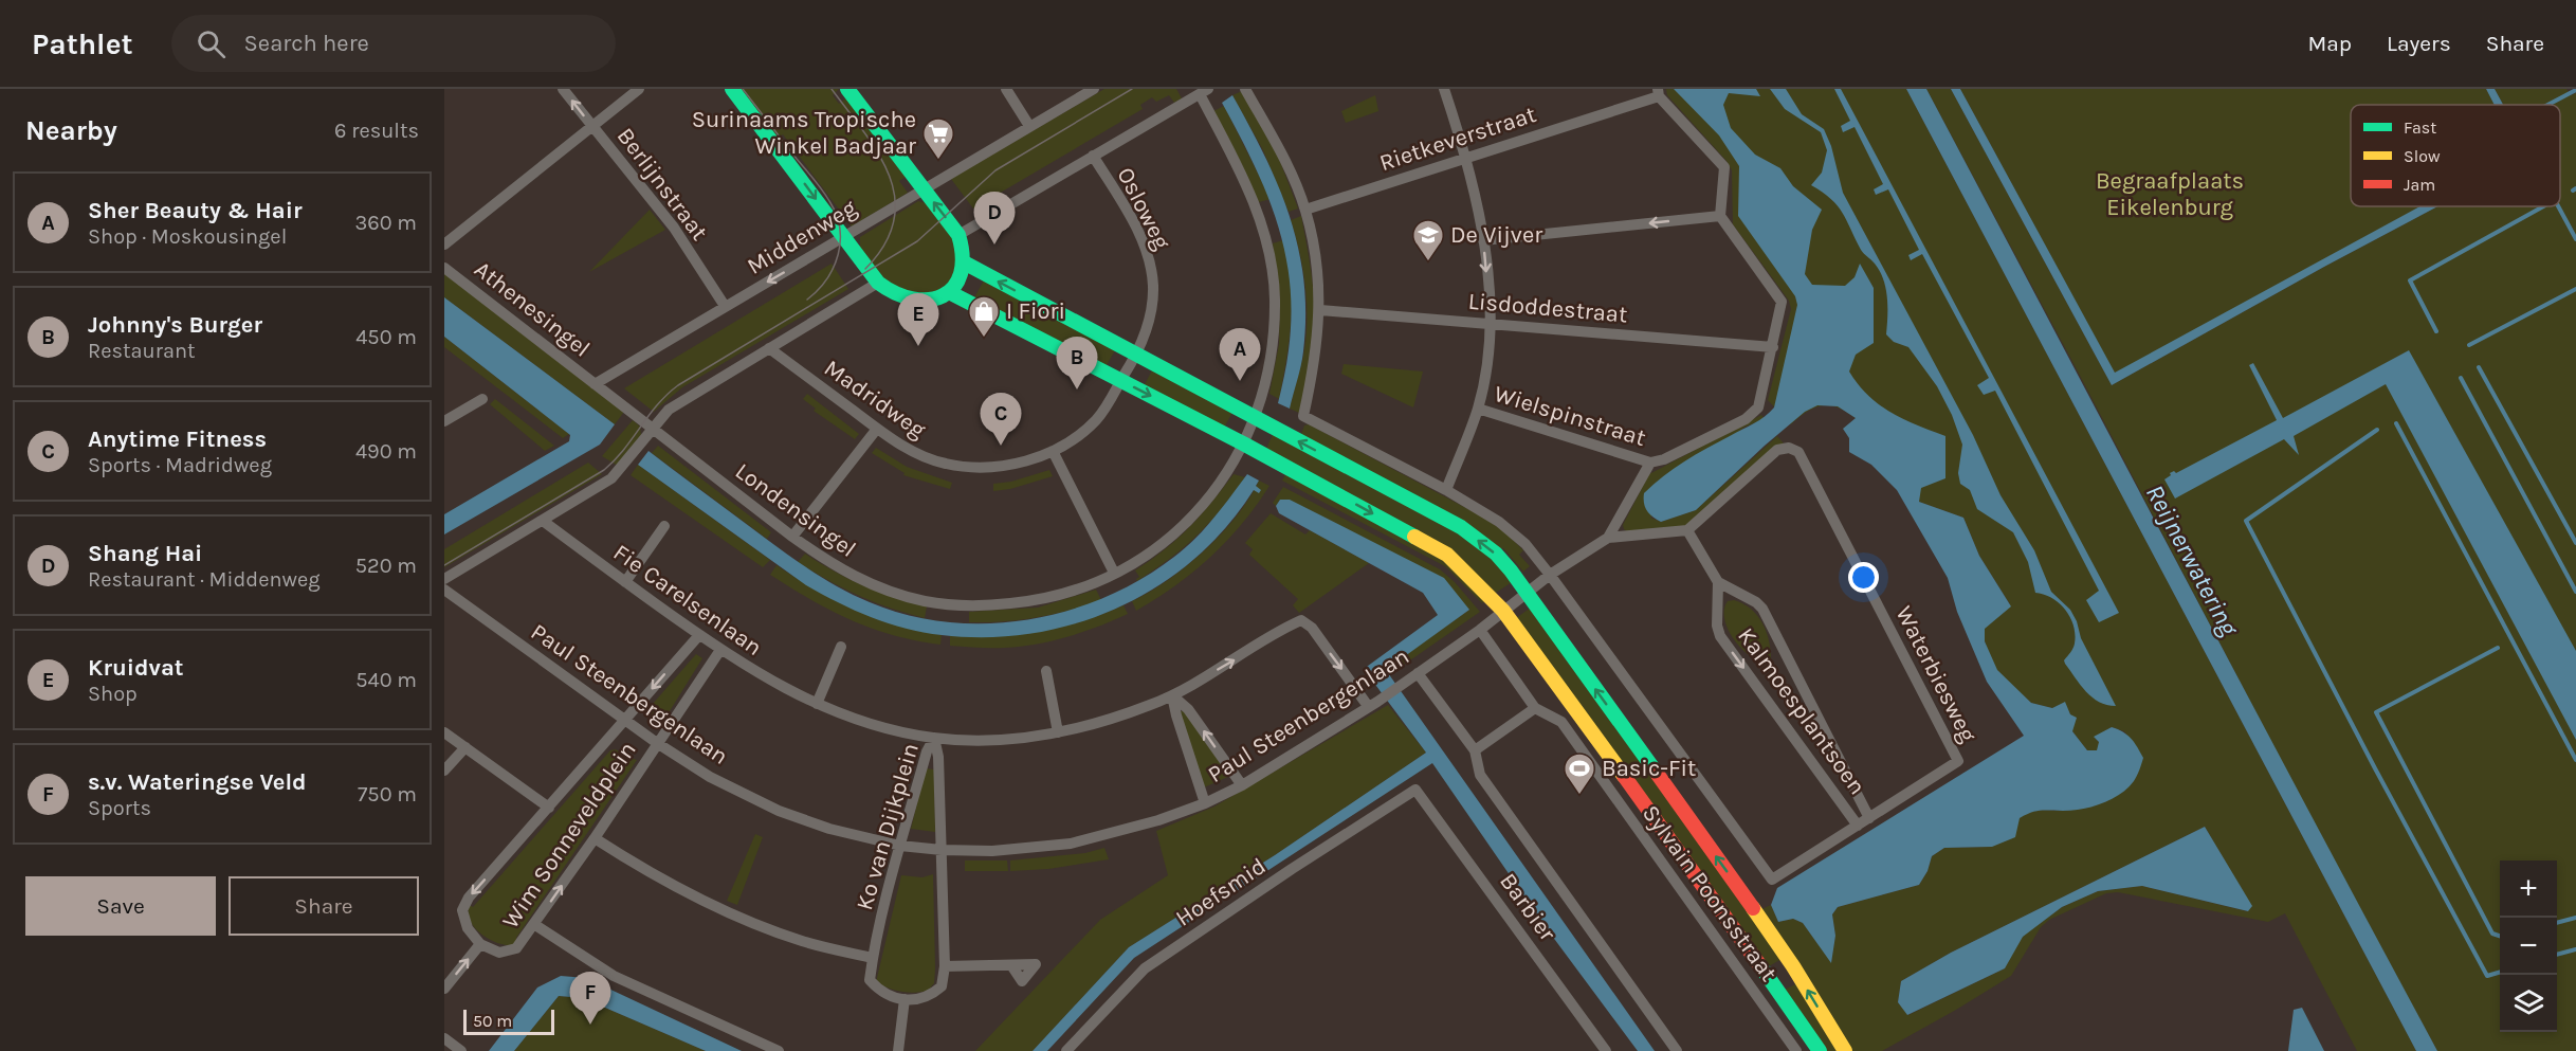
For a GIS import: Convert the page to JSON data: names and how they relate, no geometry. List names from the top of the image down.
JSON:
{
  "streets": {
    "street": [
      "Rietkeverstraat",
      "Berlijnstraat",
      "Osloweg",
      "Middenweg",
      "Lisdoddestraat",
      "Athenesingel",
      "Madridweg",
      "Wielspinstraat",
      "Londensingel",
      "Fie Carelsenlaan",
      "Waterbiesweg",
      "Paul Steenbergenlaan",
      "Kalmoesplantsoen",
      "Ko van Dijkplein",
      "Wim Sonneveldplein",
      "Hoefsmid",
      "Sylvain Poonsstraat",
      "Barbier"
    ]
  },
  "crossings": [
    ["Berlijnstraat", "Middenweg"],
    ["Osloweg", "Madridweg"],
    ["Middenweg", "Athenesingel"],
    ["Fie Carelsenlaan", "Paul Steenbergenlaan"],
    ["Fie Carelsenlaan", "Ko van Dijkplein"],
    ["Fie Carelsenlaan", "Wim Sonneveldplein"],
    ["Waterbiesweg", "Paul Steenbergenlaan"],
    ["Waterbiesweg", "Kalmoesplantsoen"],
    ["Paul Steenbergenlaan", "Ko van Dijkplein"],
    ["Paul Steenbergenlaan", "Wim Sonneveldplein"],
    ["Paul Steenbergenlaan", "Sylvain Poonsstraat"],
    ["Hoefsmid", "Barbier"]
  ],
  "water": ["Reijnerwatering"],
  "parks": ["Begraafplaats Eikelenburg"],
  "places": {
    "supermarket": ["Surinaams Tropische Winkel Badjaar"],
    "school or university": ["De Vijver"],
    "shop": ["I Fiori"],
    "sports": ["Basic-Fit"]
  },
  "legend": ["Fast", "Slow", "Jam"],
  "scale_bar": "50 m",
  "page": {
    "header": "Pathlet",
    "search": "Search here",
    "nav": ["Map", "Layers", "Share"],
    "heading": ["Nearby", "6 results"],
    "list": [
      {
        "mark": "A",
        "name": "Sher Beauty & Hair",
        "note": "Shop · Moskousingel",
        "value": "360 m"
      },
      {
        "mark": "B",
        "name": "Johnny's Burger",
        "note": "Restaurant",
        "value": "450 m"
      },
      {
        "mark": "C",
        "name": "Anytime Fitness",
        "note": "Sports · Madridweg",
        "value": "490 m"
      },
      {
        "mark": "D",
        "name": "Shang Hai",
        "note": "Restaurant · Middenweg",
        "value": "520 m"
      },
      {
        "mark": "E",
        "name": "Kruidvat",
        "note": "Shop",
        "value": "540 m"
      },
      {
        "mark": "F",
        "name": "s.v. Wateringse Veld",
        "note": "Sports",
        "value": "750 m"
      }
    ],
    "pins": [
      "D",
      "E",
      "A",
      "B",
      "C",
      "F"
    ],
    "buttons": ["Save", "Share"],
    "map_buttons": ["+", "−"],
    "scale": "50 m"
  }
}
